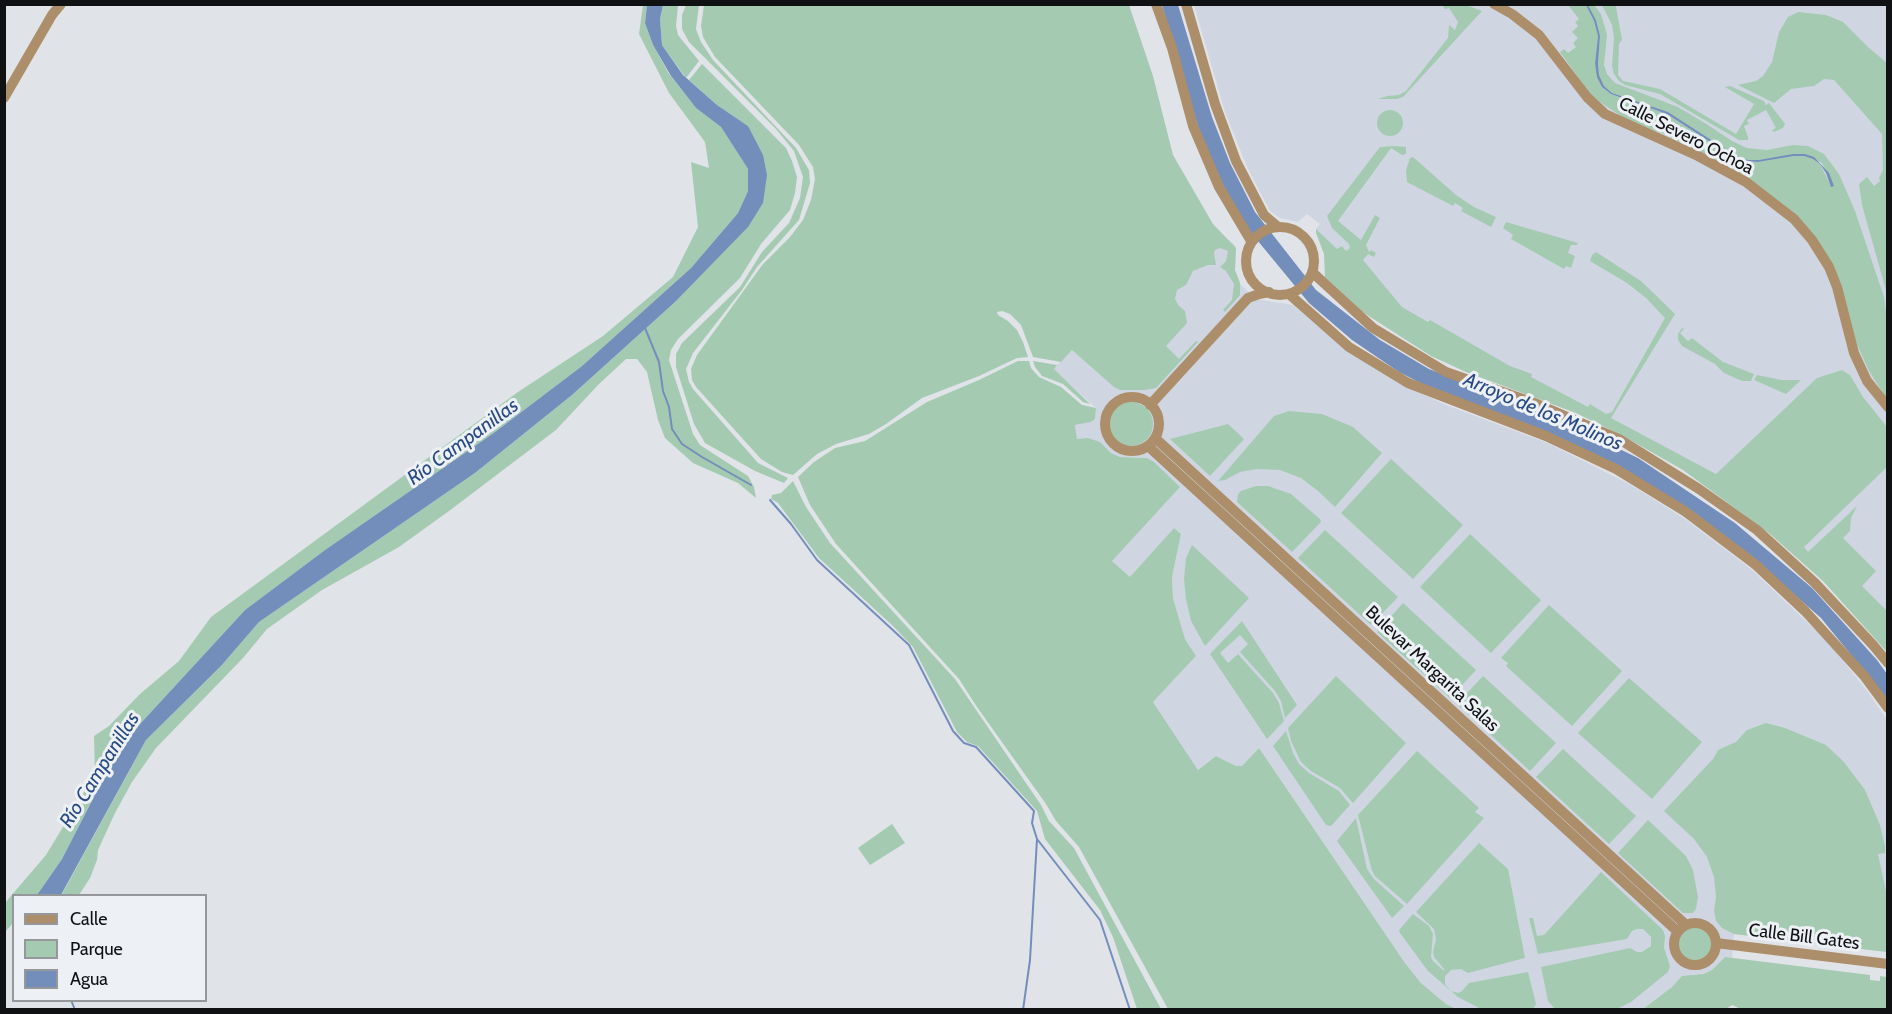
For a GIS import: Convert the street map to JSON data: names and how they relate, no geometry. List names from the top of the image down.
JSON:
{
  "streets": {
    "street": ["Calle Severo Ochoa", "Bulevar Margarita Salas", "Calle Bill Gates"]
  },
  "crossings": [
    ["Bulevar Margarita Salas", "Calle Bill Gates"]
  ],
  "water": ["Arroyo de los Molinos", "Río Campanillas"],
  "legend": ["Calle", "Parque", "Agua"]
}
